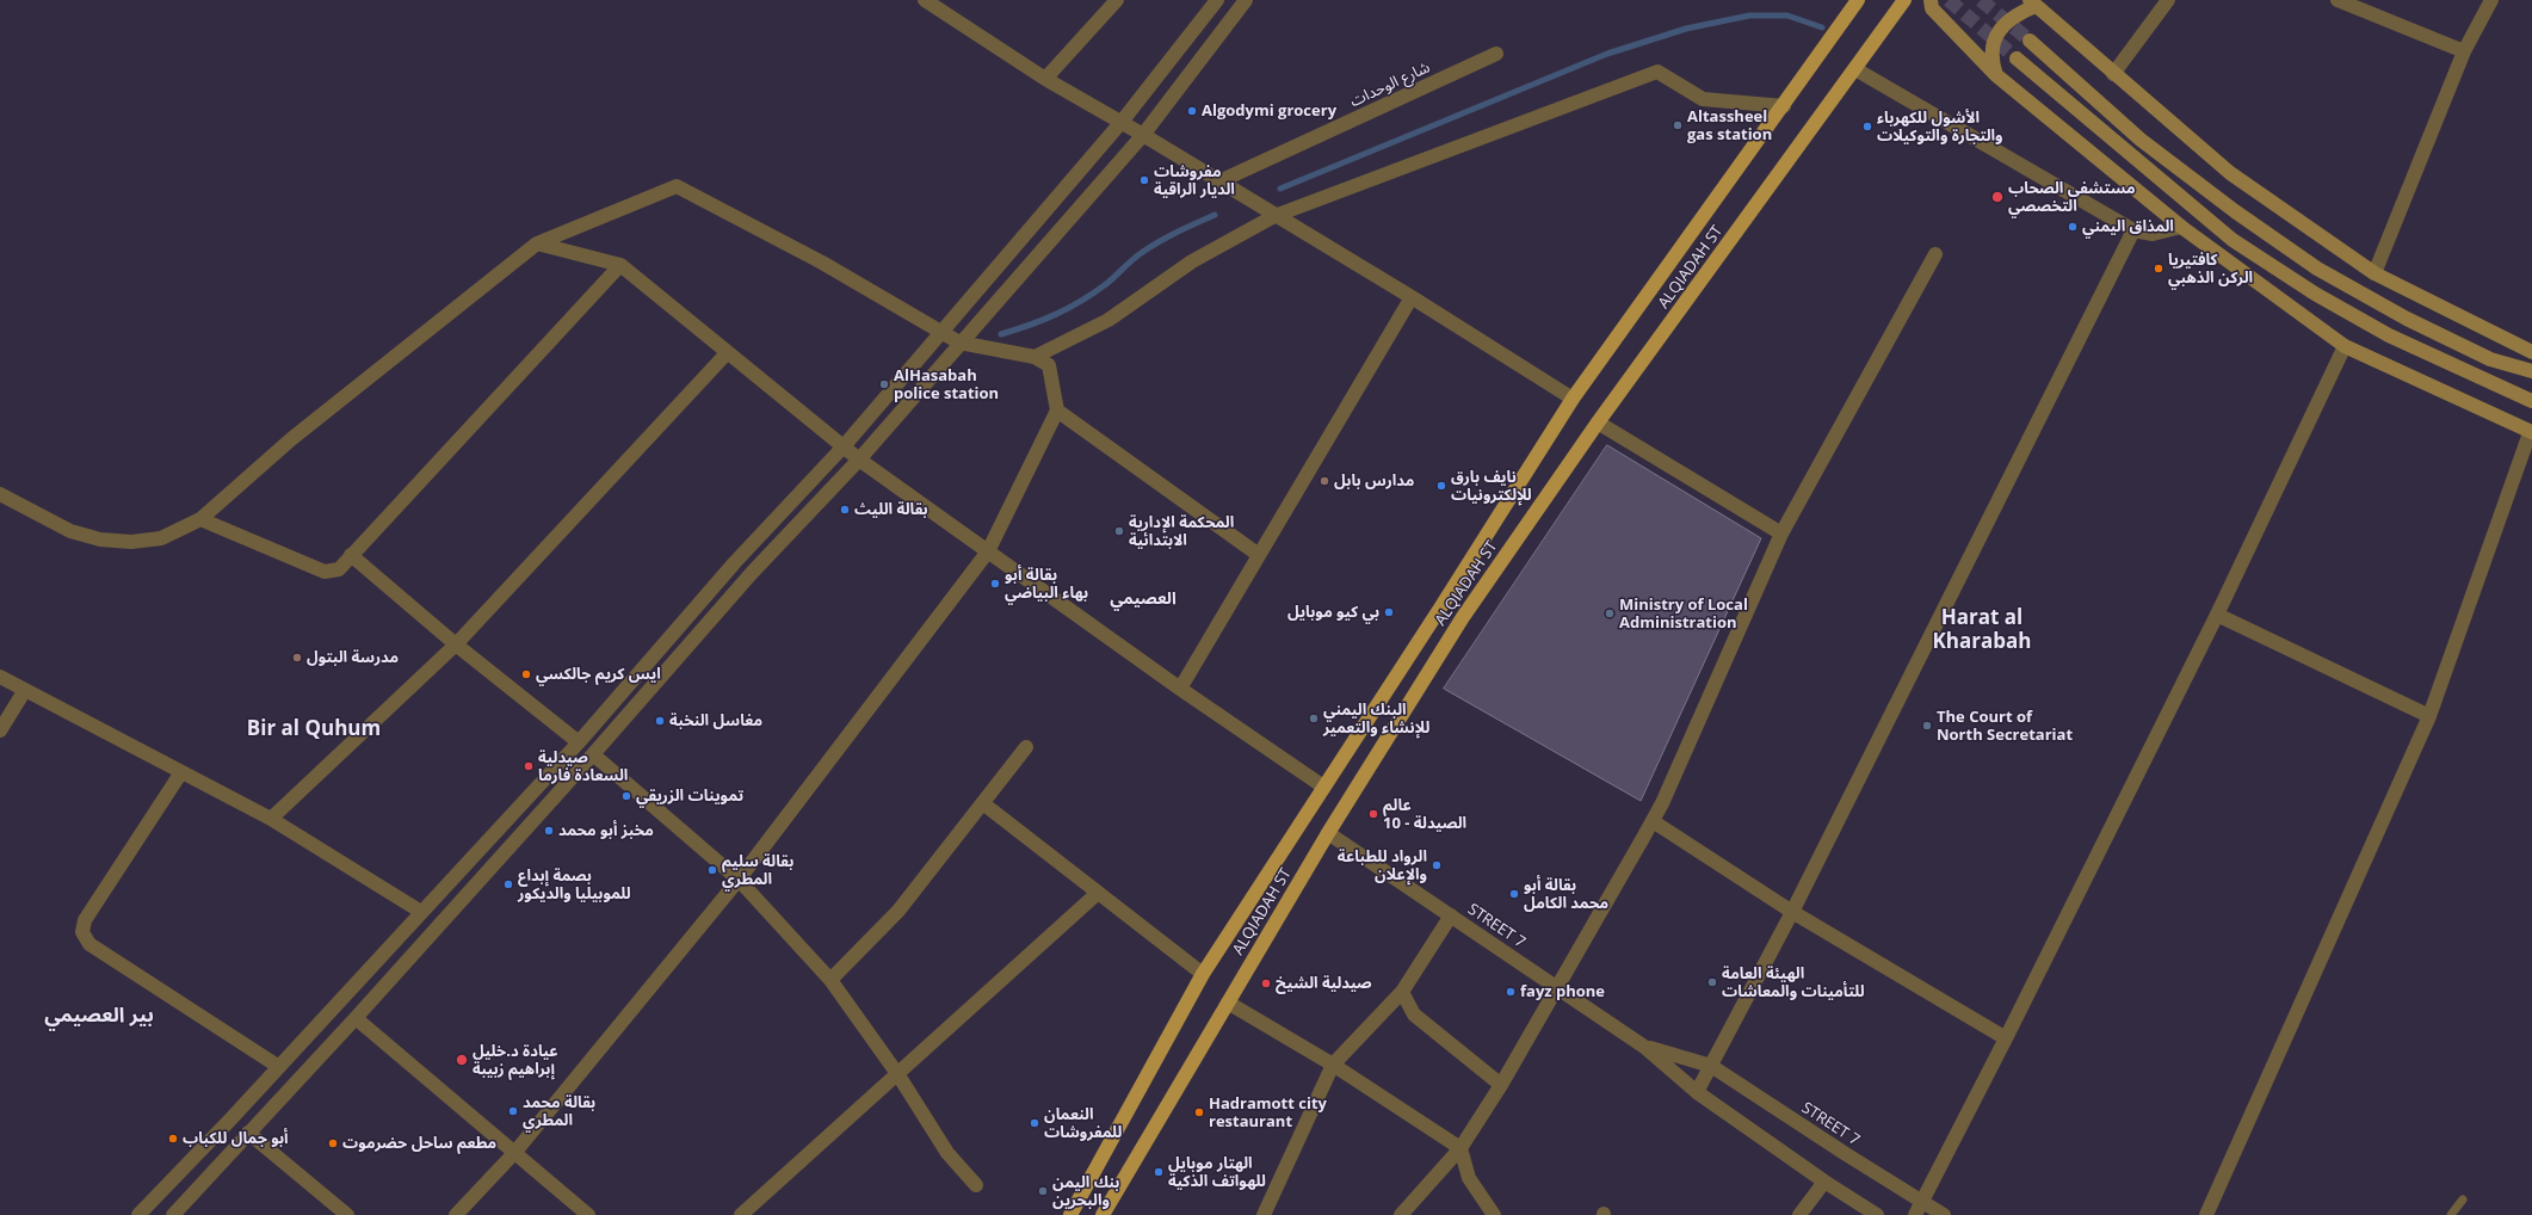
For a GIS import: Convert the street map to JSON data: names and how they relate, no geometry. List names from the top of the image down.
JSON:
{
  "streets": {
    "main road": ["ALQIADAH ST"],
    "street": ["شارع الوحدات", "STREET 7"]
  },
  "crossings": [
    ["ALQIADAH ST", "STREET 7"]
  ],
  "districts": [
    "العصيمي",
    "Harat al Kharabah",
    "Bir al Quhum",
    "بير العصيمي"
  ],
  "places": [
    "Algodymi grocery",
    "Altassheel gas station",
    "الأشول للكهرباء والتجارة والتوكيلات",
    "مفروشات الديار الراقية",
    "مستشفى الصحاب التخصصي",
    "المذاق اليمني",
    "كافتيريا الركن الذهبي",
    "AlHasabah police station",
    "مدارس بابل",
    "نايف بارق للإلكترونيات",
    "بقالة الليث",
    "المحكمة الإدارية الابتدائية",
    "بقالة أبو بهاء البياضي",
    "بي كيو موبايل",
    "Ministry of Local Administration",
    "مدرسة البتول",
    "ايس كريم جالكسي",
    "البنك اليمني للإنشاء والتعمير",
    "مغاسل النخبة",
    "The Court of North Secretariat",
    "صيدلية السعادة فارما",
    "تموينات الزريقي",
    "عالم الصيدلة - 10",
    "مخبز أبو محمد",
    "الرواد للطباعة والإعلان",
    "بقالة سليم المطري",
    "بصمة إبداع للموبيليا والديكور",
    "بقالة أبو محمد الكامل",
    "الهيئة العامة للتأمينات والمعاشات",
    "صيدلية الشيخ",
    "fayz phone",
    "عيادة د.خليل إبراهيم زبيبة",
    "بقالة محمد المطري",
    "Hadramott city restaurant",
    "النعمان للمفروشات",
    "أبو جمال للكباب",
    "مطعم ساحل حضرموت",
    "الهتار موبايل للهواتف الذكية",
    "بنك اليمن والبحرين"
  ]
}
